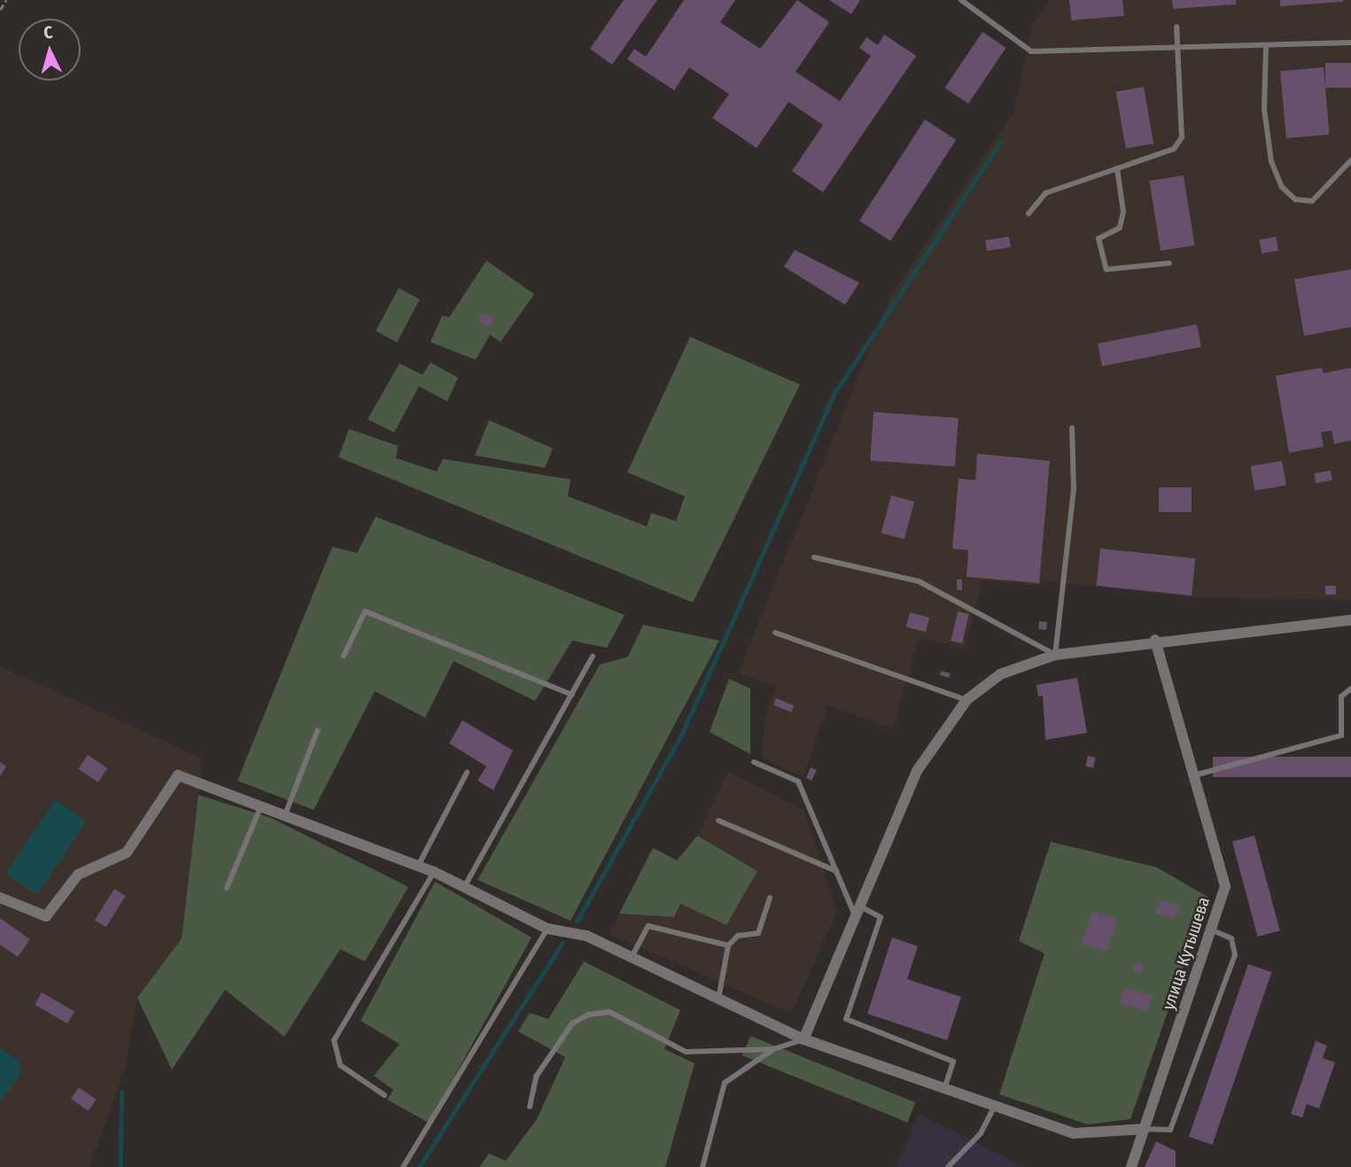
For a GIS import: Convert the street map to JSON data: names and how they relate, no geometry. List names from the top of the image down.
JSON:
{
  "streets": {
    "street": ["улица Кутышева"]
  },
  "north": "top"
}
